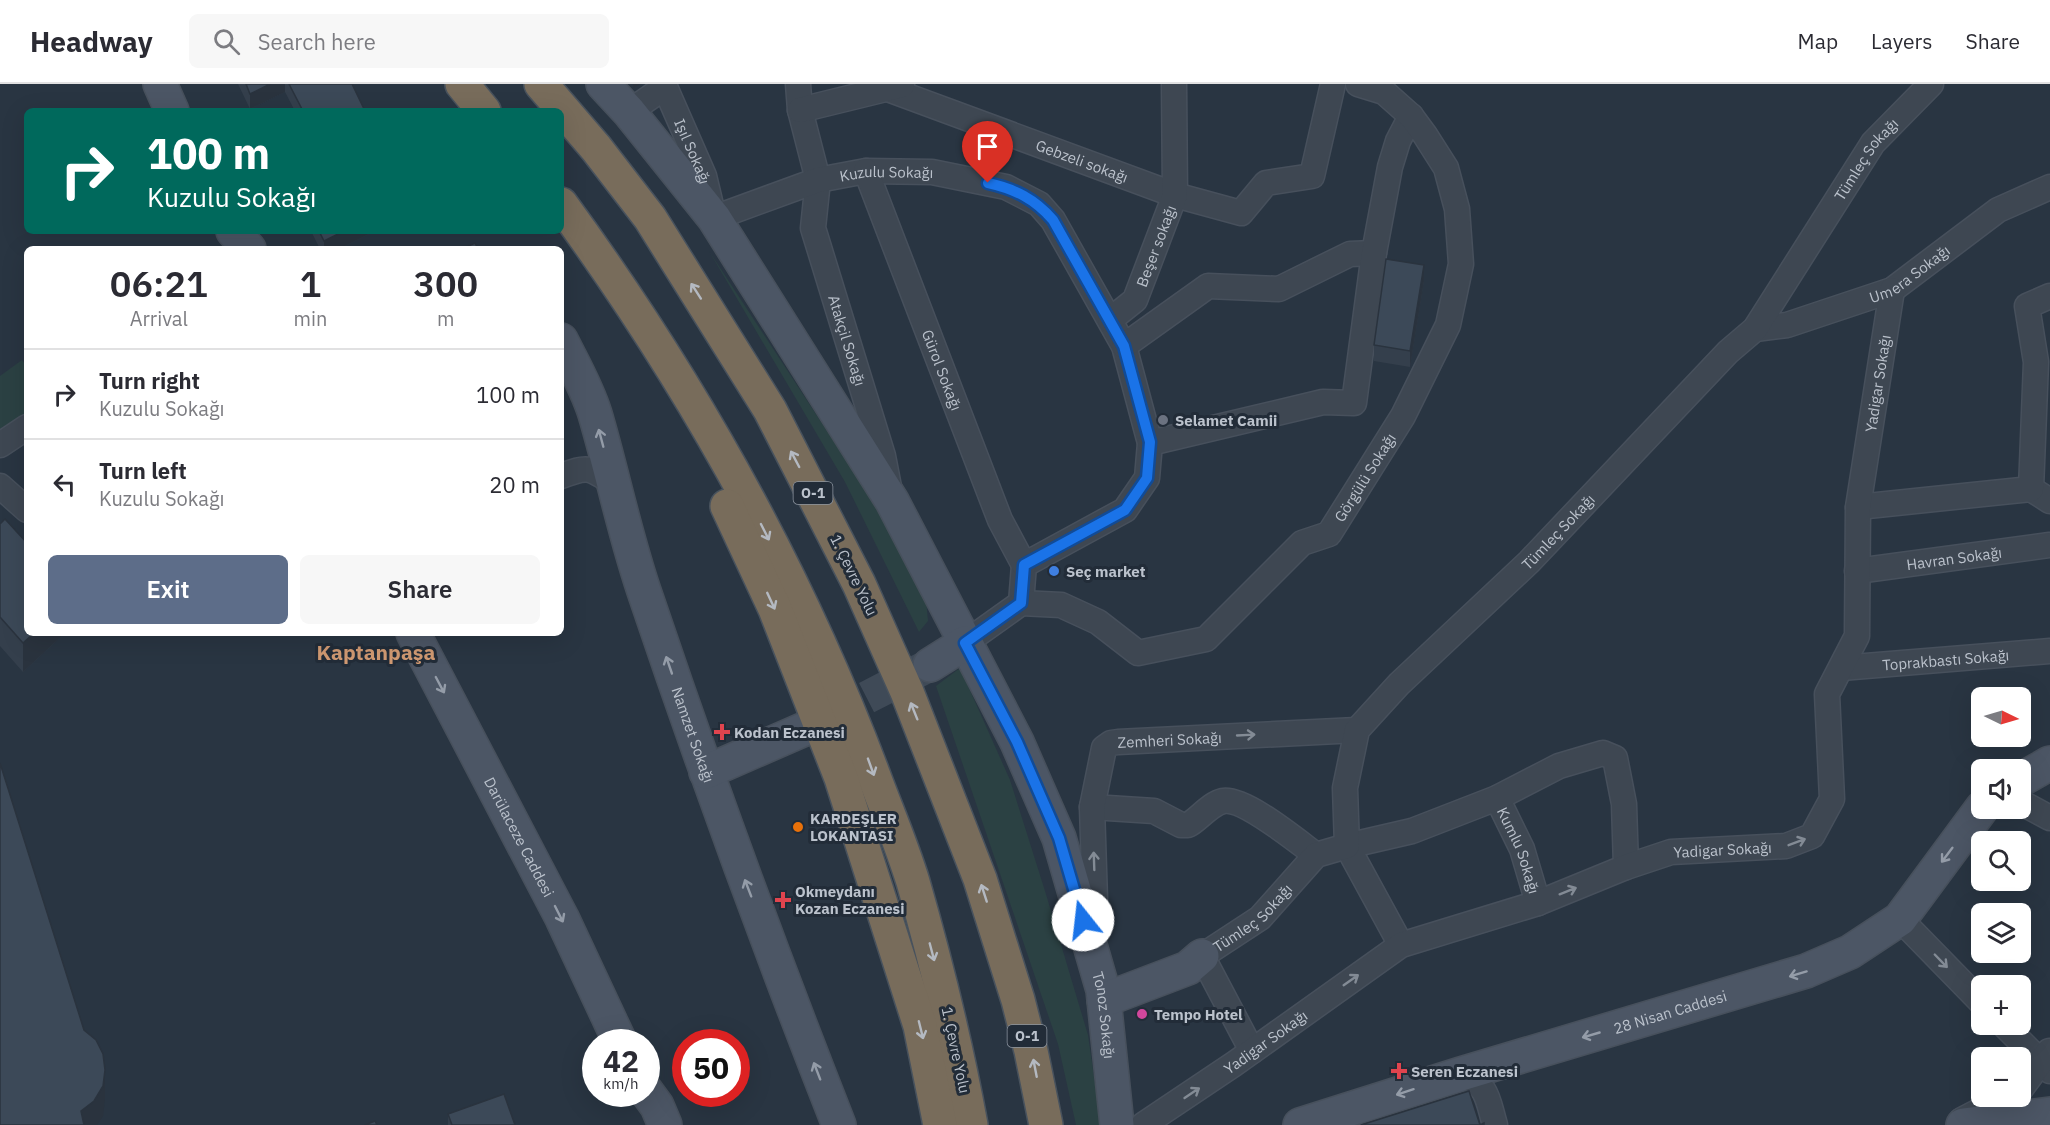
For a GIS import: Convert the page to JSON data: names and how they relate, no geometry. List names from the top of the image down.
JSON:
{
  "streets": {
    "highway": ["O-1", "1. Çevre Yolu"],
    "main road": [
      "Namzet Sokağı",
      "Darülaceze Caddesi",
      "28 Nisan Caddesi",
      "Tonoz Sokağı"
    ],
    "street": [
      "Işıl Sokağı",
      "Gebzeli sokağı",
      "Tümleç Sokağı",
      "Kuzulu Sokağı",
      "Beşer sokağı",
      "Umera Sokağı",
      "Atakçil Sokağı",
      "Gürol Sokağı",
      "Yadigar Sokağı",
      "Görgülü Sokağı",
      "Havran Sokağı",
      "Toprakbastı Sokağı",
      "Zemheri Sokağı",
      "Kumlu Sokağı"
    ]
  },
  "crossings": [
    ["Işıl Sokağı", "Kuzulu Sokağı"],
    ["Işıl Sokağı", "Tonoz Sokağı"],
    ["Gebzeli sokağı", "Beşer sokağı"],
    ["Tümleç Sokağı", "Umera Sokağı"],
    ["Tümleç Sokağı", "Zemheri Sokağı"],
    ["Kuzulu Sokağı", "Beşer sokağı"],
    ["Kuzulu Sokağı", "Atakçil Sokağı"],
    ["Kuzulu Sokağı", "Gürol Sokağı"],
    ["Kuzulu Sokağı", "Tonoz Sokağı"],
    ["Umera Sokağı", "Yadigar Sokağı"],
    ["Atakçil Sokağı", "Tonoz Sokağı"],
    ["Yadigar Sokağı", "Havran Sokağı"],
    ["Yadigar Sokağı", "Toprakbastı Sokağı"],
    ["Yadigar Sokağı", "Kumlu Sokağı"],
    ["Zemheri Sokağı", "Tonoz Sokağı"]
  ],
  "one_way": [
    "Yadigar Sokağı",
    "Namzet Sokağı",
    "Darülaceze Caddesi",
    "28 Nisan Caddesi"
  ],
  "districts": ["Kaptanpaşa"],
  "places": {
    "other": [
      "Selamet Camii",
      "Seç market",
      "KARDEŞLER LOKANTASI",
      "Tempo Hotel"
    ],
    "health": ["Kodan Eczanesi", "Okmeydanı Kozan Eczanesi", "Seren Eczanesi"]
  },
  "north": "right",
  "page": {
    "header": "Headway",
    "search": "Search here",
    "nav": ["Map", "Layers", "Share"],
    "turn": ["100 m", "Kuzulu Sokağı"],
    "eta": [
      "06:21",
      "Arrival",
      "1",
      "min",
      "300",
      "m"
    ],
    "list": [
      {
        "name": "Turn right",
        "note": "Kuzulu Sokağı",
        "value": "100 m"
      },
      {
        "name": "Turn left",
        "note": "Kuzulu Sokağı",
        "value": "20 m"
      }
    ],
    "buttons": ["Exit", "Share"],
    "map_buttons": ["+", "−"],
    "speed": "42 km/h",
    "limit": "50"
  }
}
